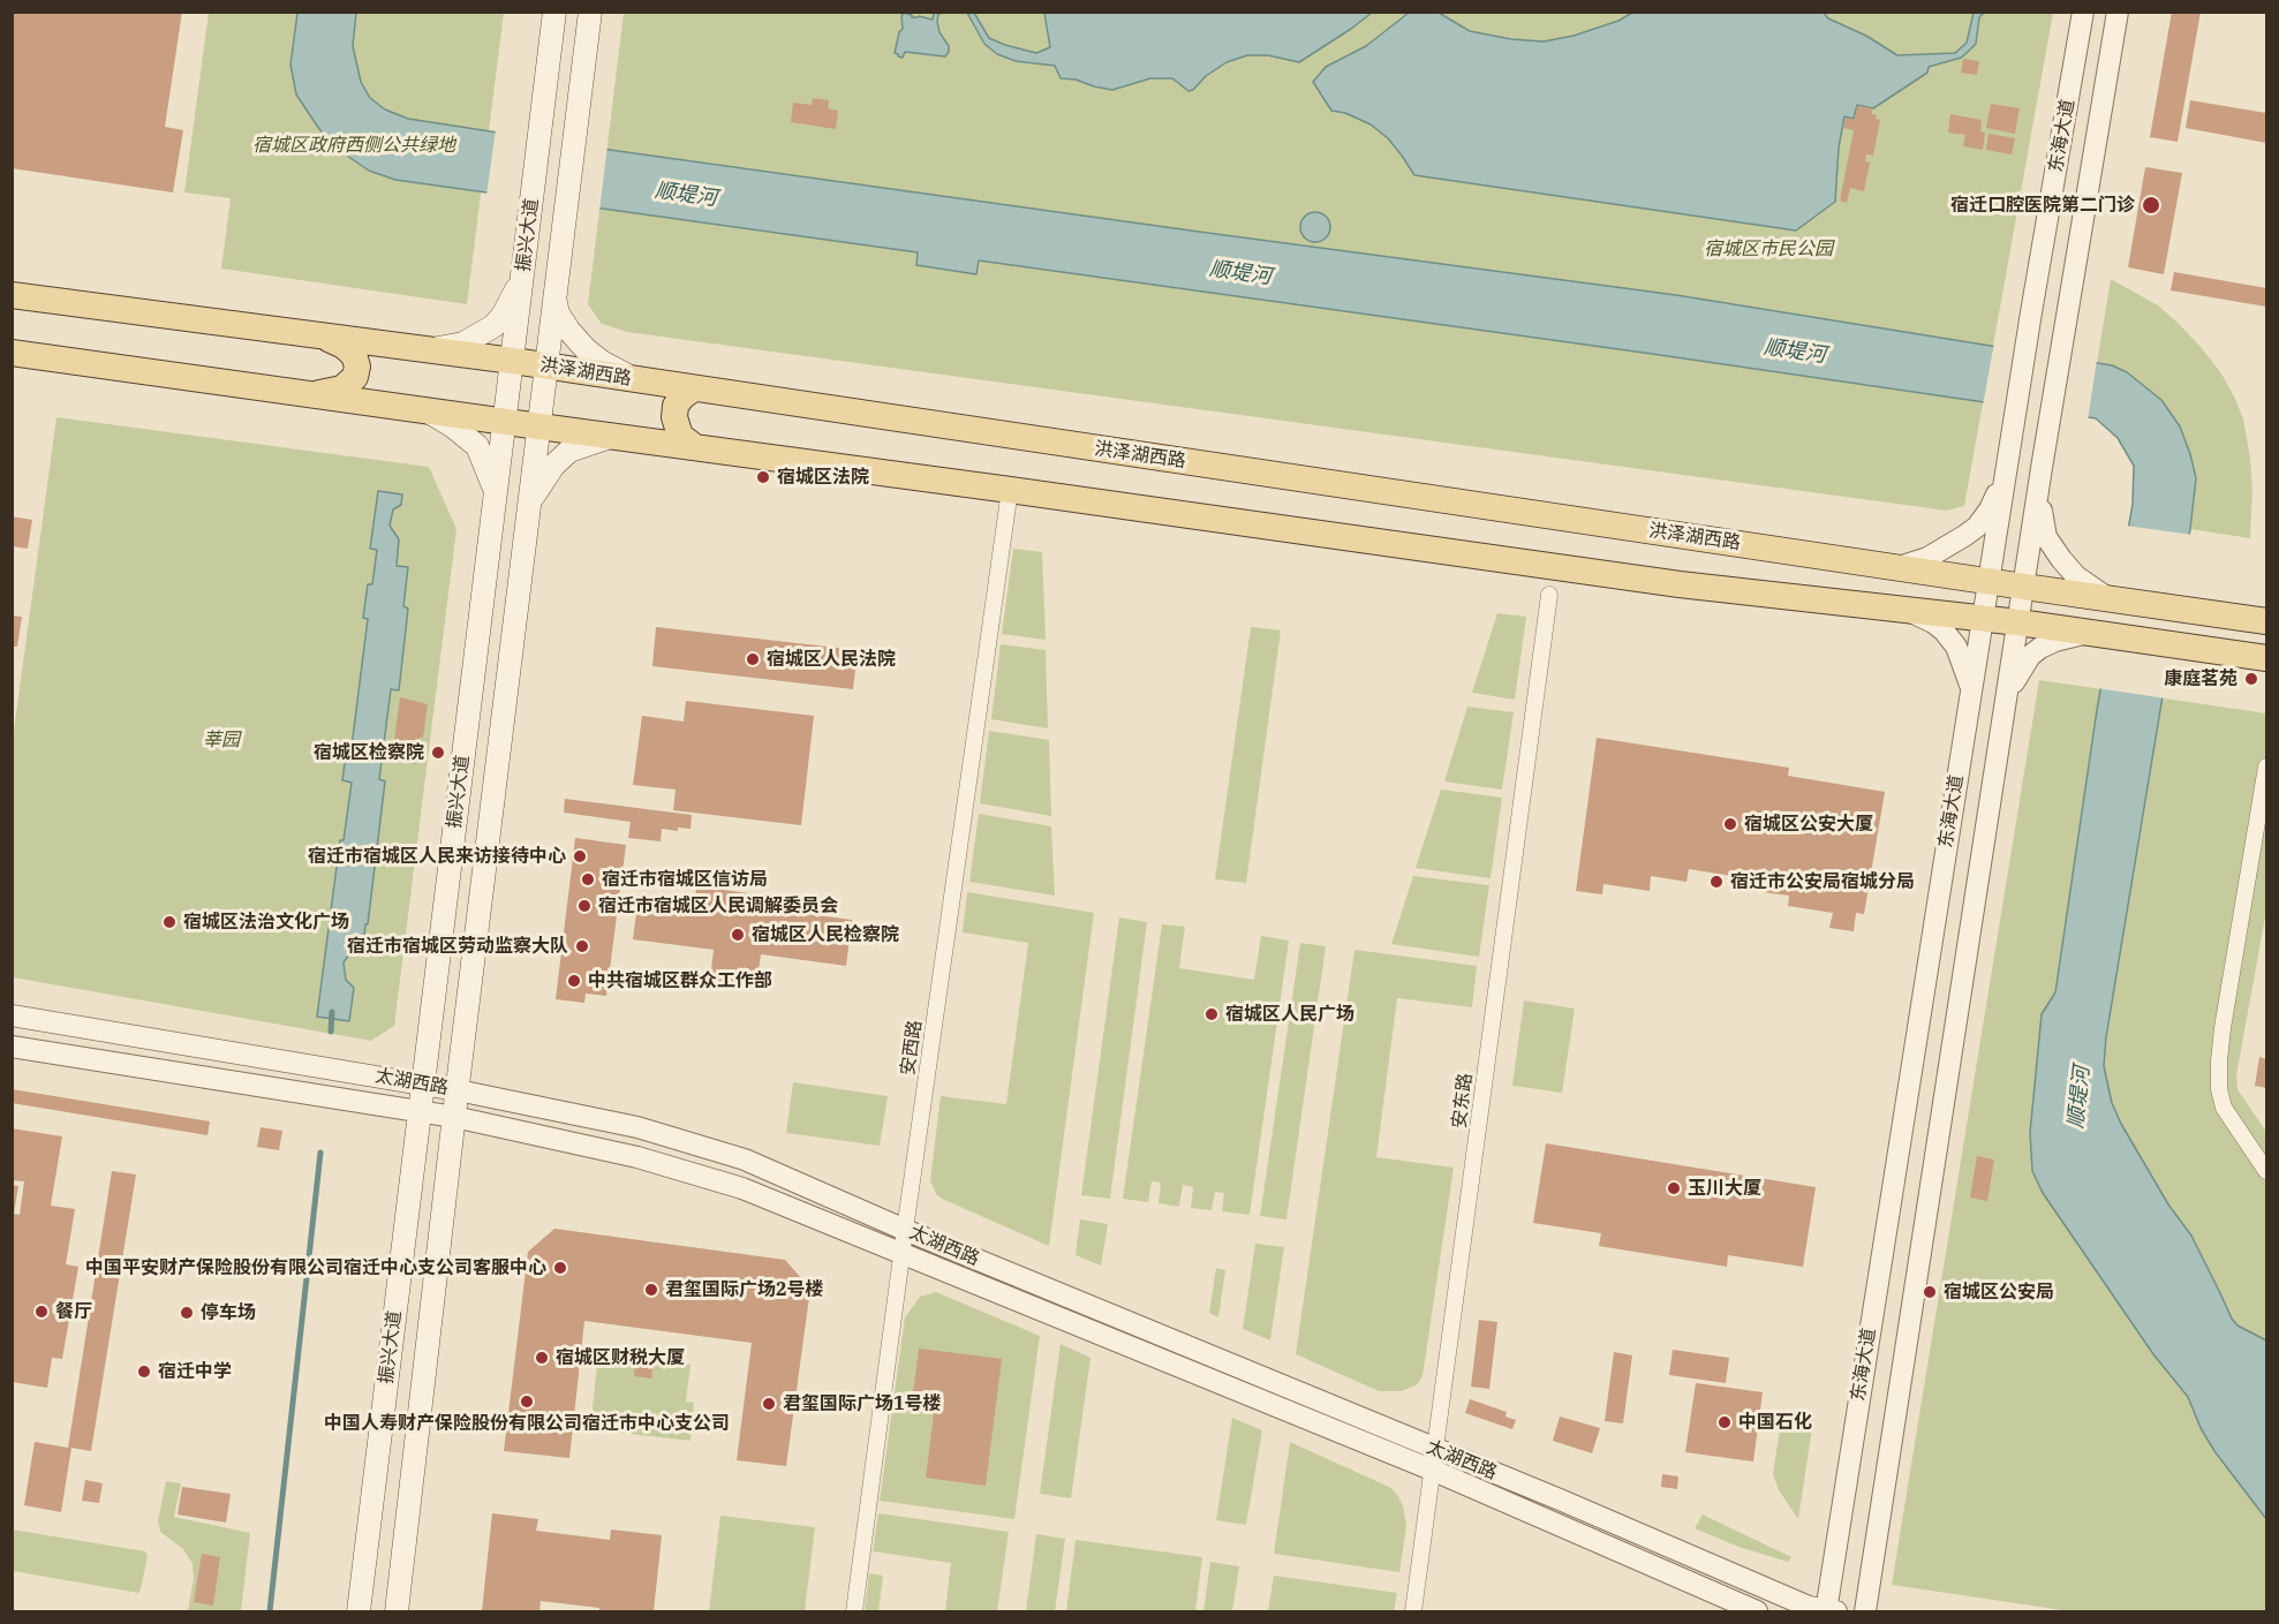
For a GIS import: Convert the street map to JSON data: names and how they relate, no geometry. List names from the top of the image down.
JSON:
{
  "streets": {
    "main road": ["振兴大道", "洪泽湖西路"],
    "street": [
      "东海大道",
      "安西路",
      "太湖西路",
      "安东路"
    ]
  },
  "crossings": [
    ["东海大道", "洪泽湖西路"],
    ["东海大道", "太湖西路"],
    ["振兴大道", "洪泽湖西路"],
    ["振兴大道", "太湖西路"],
    ["安西路", "太湖西路"],
    ["太湖西路", "安东路"]
  ],
  "water": ["顺堤河"],
  "parks": ["宿城区政府西侧公共绿地", "宿城区市民公园", "莘园"],
  "places": [
    "宿迁口腔医院第二门诊",
    "宿城区法院",
    "宿城区人民法院",
    "康庭茗苑",
    "宿城区检察院",
    "宿城区公安大厦",
    "宿迁市宿城区人民来访接待中心",
    "宿迁市宿城区信访局",
    "宿迁市公安局宿城分局",
    "宿迁市宿城区人民调解委员会",
    "宿城区法治文化广场",
    "宿城区人民检察院",
    "宿迁市宿城区劳动监察大队",
    "中共宿城区群众工作部",
    "宿城区人民广场",
    "玉川大厦",
    "中国平安财产保险股份有限公司宿迁中心支公司客服中心",
    "君玺国际广场2号楼",
    "宿城区公安局",
    "餐厅",
    "停车场",
    "宿城区财税大厦",
    "宿迁中学",
    "中国人寿财产保险股份有限公司宿迁市中心支公司",
    "君玺国际广场1号楼",
    "中国石化"
  ]
}
